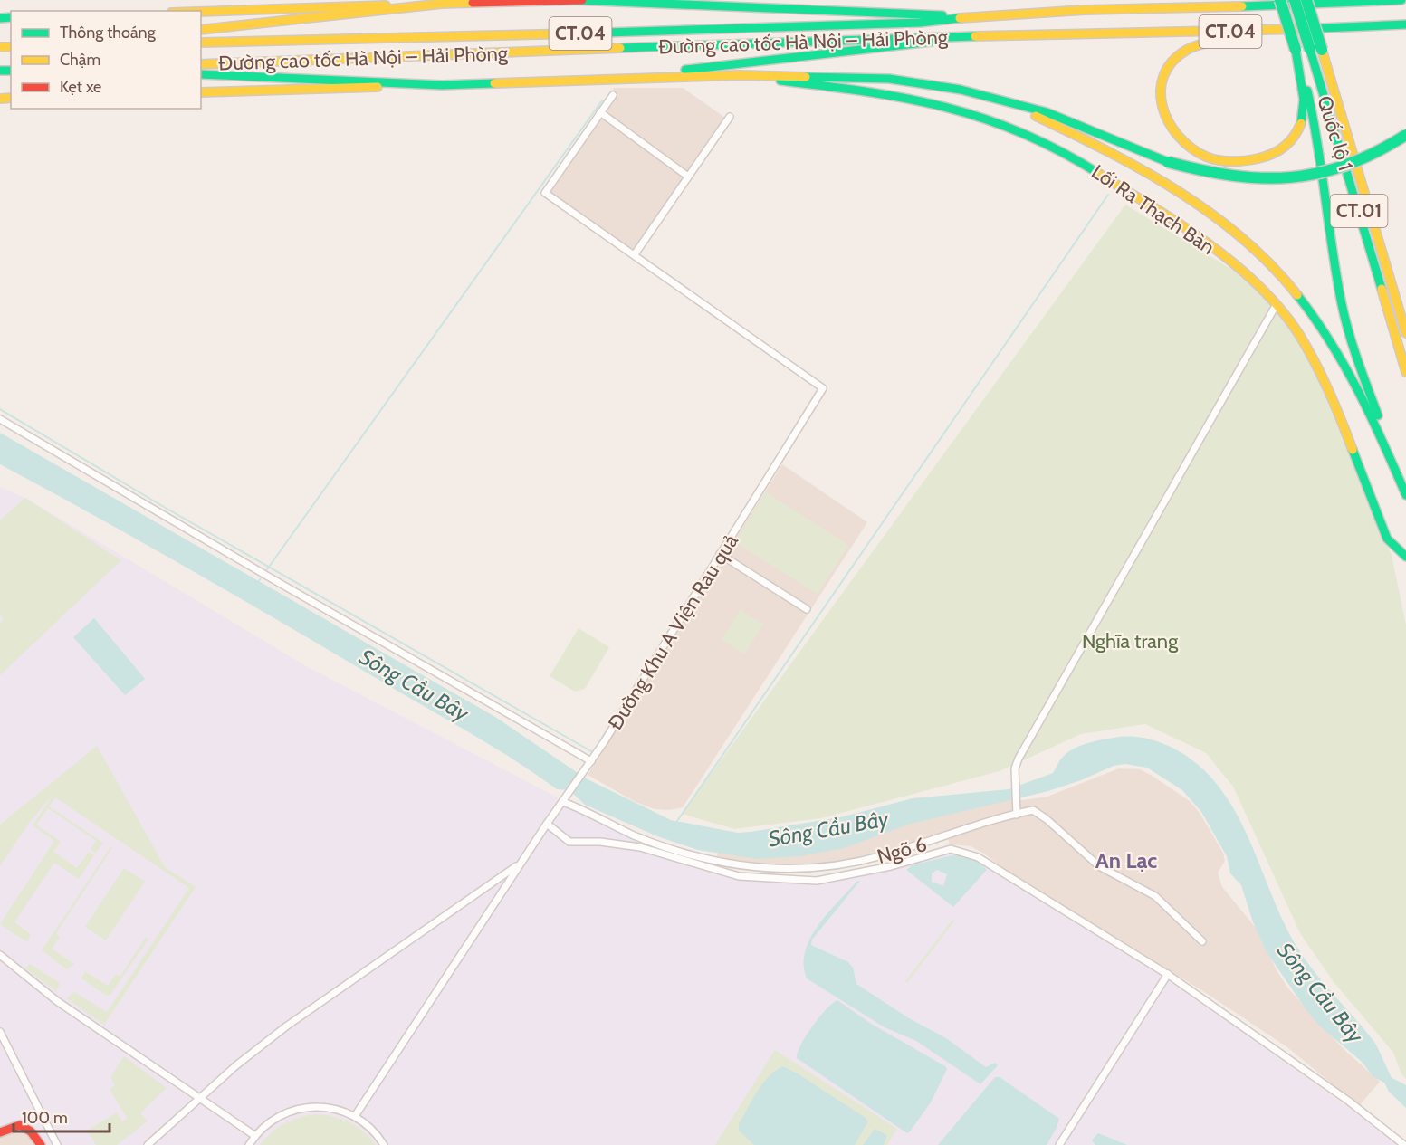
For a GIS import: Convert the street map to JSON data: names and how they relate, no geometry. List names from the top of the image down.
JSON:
{
  "streets": {
    "main road": [
      "CT.04",
      "Đường cao tốc Hà Nội – Hải Phòng",
      "Quốc lộ 1",
      "Lối Ra Thạch Bàn",
      "CT.01"
    ],
    "street": ["Đường Khu A Viện Rau quả", "Ngõ 6"]
  },
  "crossings": [
    ["Quốc lộ 1", "CT.01"],
    ["Đường Khu A Viện Rau quả", "Ngõ 6"]
  ],
  "districts": ["An Lạc"],
  "water": ["Sông Cầu Bây"],
  "parks": ["Nghĩa trang"],
  "legend": ["Thông thoáng", "Chậm", "Kẹt xe"],
  "scale_bar": "100 m"
}
